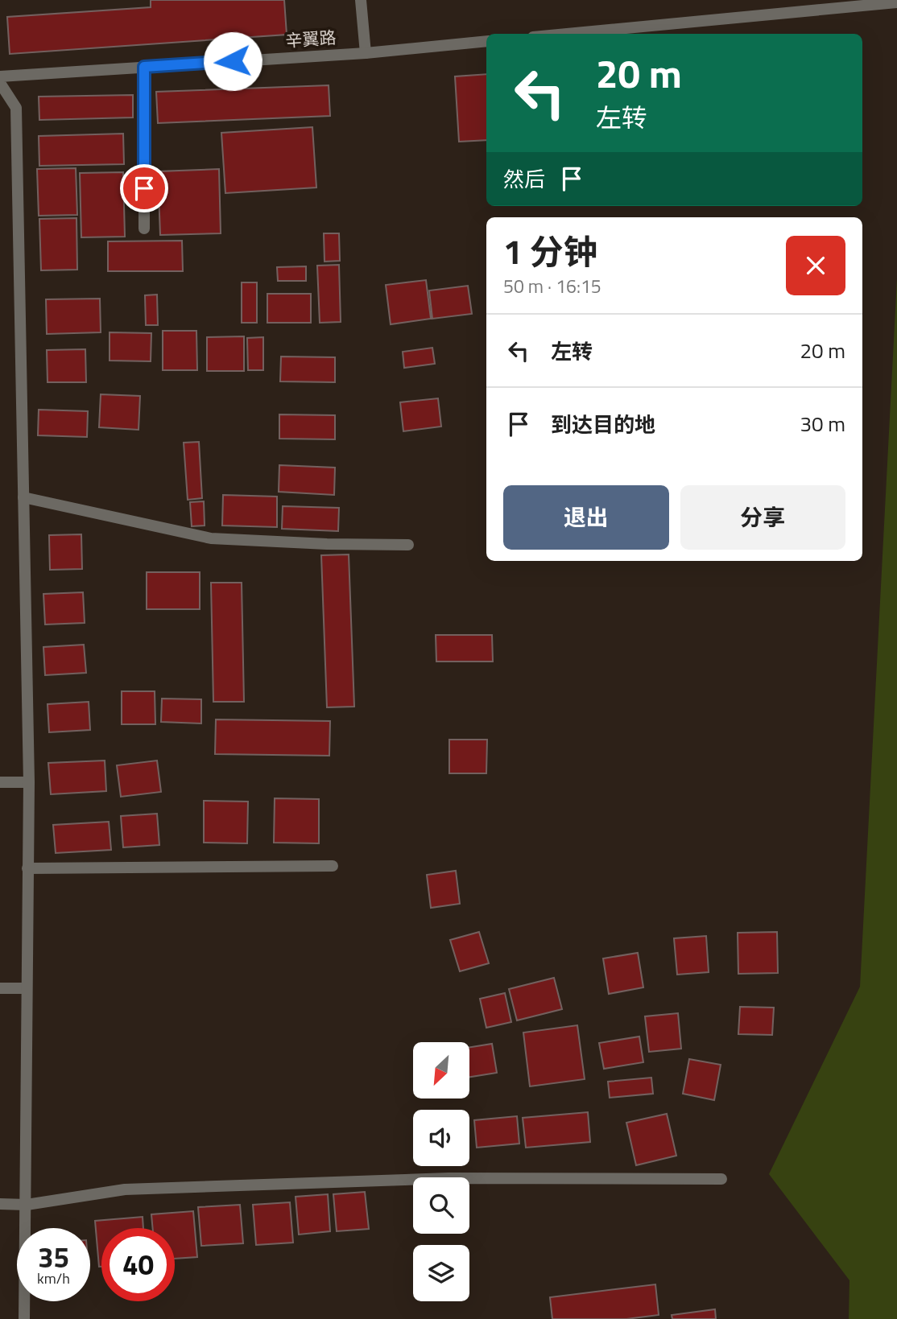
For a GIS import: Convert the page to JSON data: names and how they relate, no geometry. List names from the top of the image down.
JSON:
{
  "streets": {
    "street": ["辛翼路"]
  },
  "north": "bottom left",
  "page": {
    "turn": ["20 m", "左转"],
    "then": "然后",
    "heading": ["1 分钟", "50 m · 16:15"],
    "list": [
      {
        "name": "左转",
        "value": "20 m"
      },
      {
        "name": "到达目的地",
        "value": "30 m"
      }
    ],
    "buttons": ["退出", "分享"],
    "speed": "35 km/h",
    "limit": "40"
  }
}
